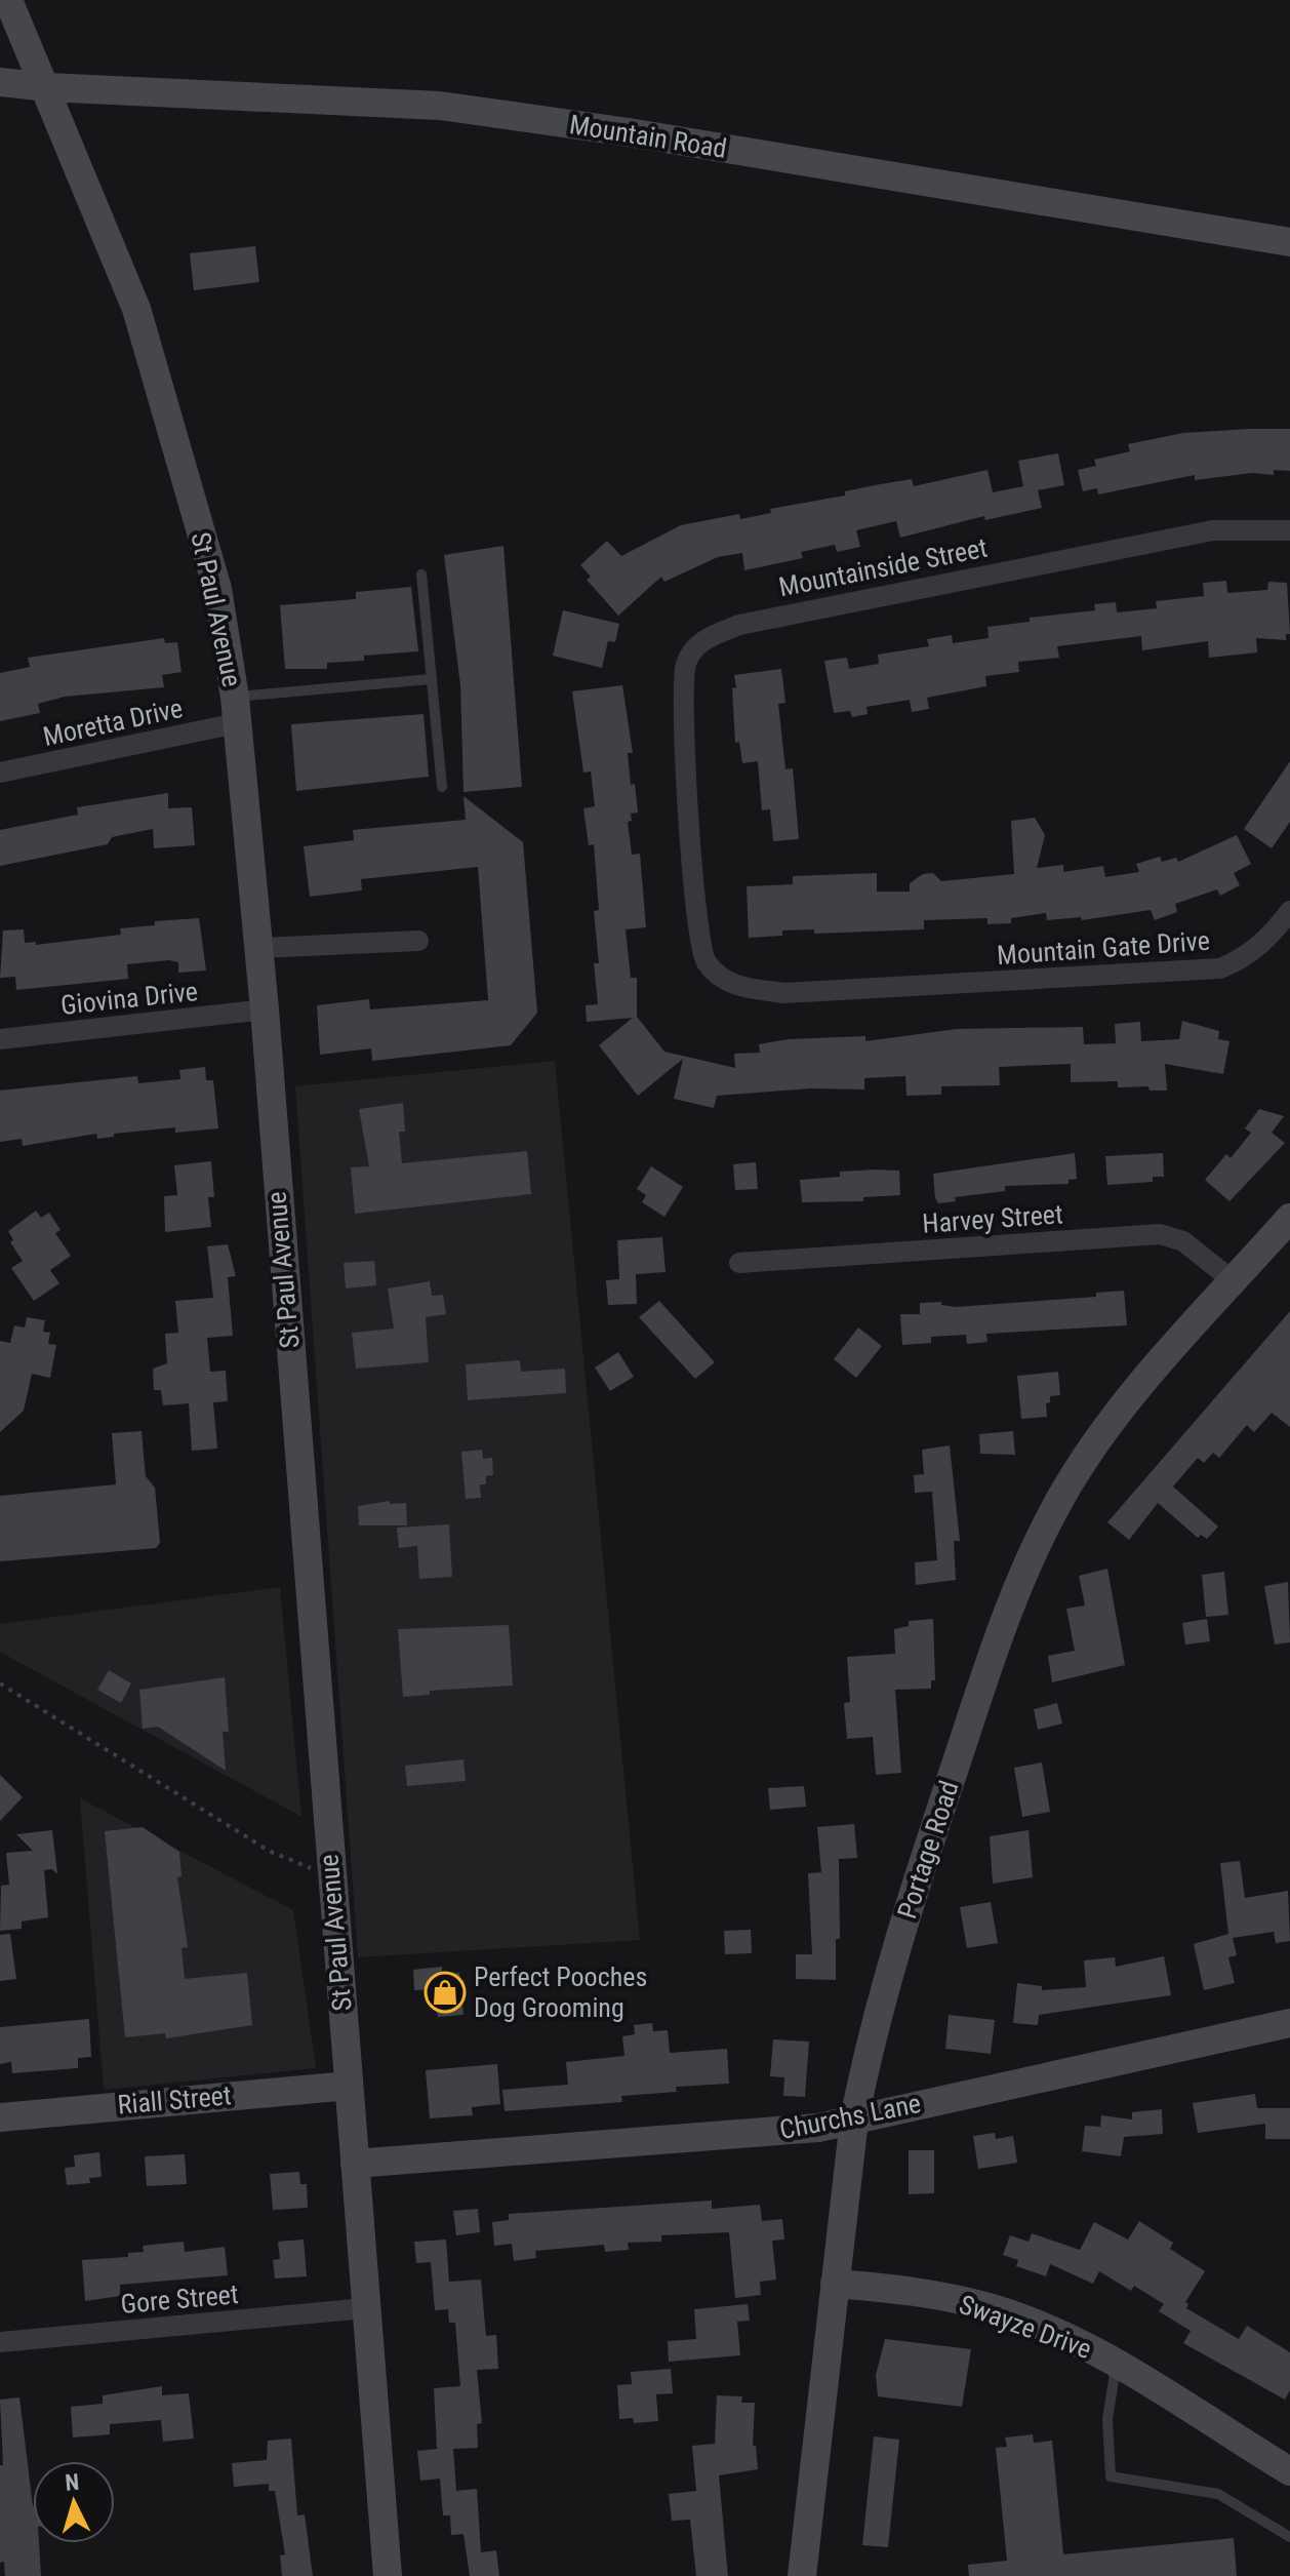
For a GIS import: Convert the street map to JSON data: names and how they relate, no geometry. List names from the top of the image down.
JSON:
{
  "streets": {
    "street": [
      "Mountain Road",
      "Mountainside Street",
      "St Paul Avenue",
      "Moretta Drive",
      "Mountain Gate Drive",
      "Giovina Drive",
      "Harvey Street",
      "Portage Road",
      "Riall Street",
      "Churchs Lane",
      "Gore Street",
      "Swayze Drive"
    ]
  },
  "crossings": [
    ["Mountain Road", "St Paul Avenue"],
    ["Mountainside Street", "Mountain Gate Drive"],
    ["St Paul Avenue", "Moretta Drive"],
    ["St Paul Avenue", "Giovina Drive"],
    ["St Paul Avenue", "Riall Street"],
    ["St Paul Avenue", "Churchs Lane"],
    ["St Paul Avenue", "Gore Street"],
    ["Harvey Street", "Portage Road"],
    ["Portage Road", "Churchs Lane"],
    ["Portage Road", "Swayze Drive"]
  ],
  "places": {
    "shop": ["Perfect Pooches Dog Grooming"]
  },
  "north": "top"
}
